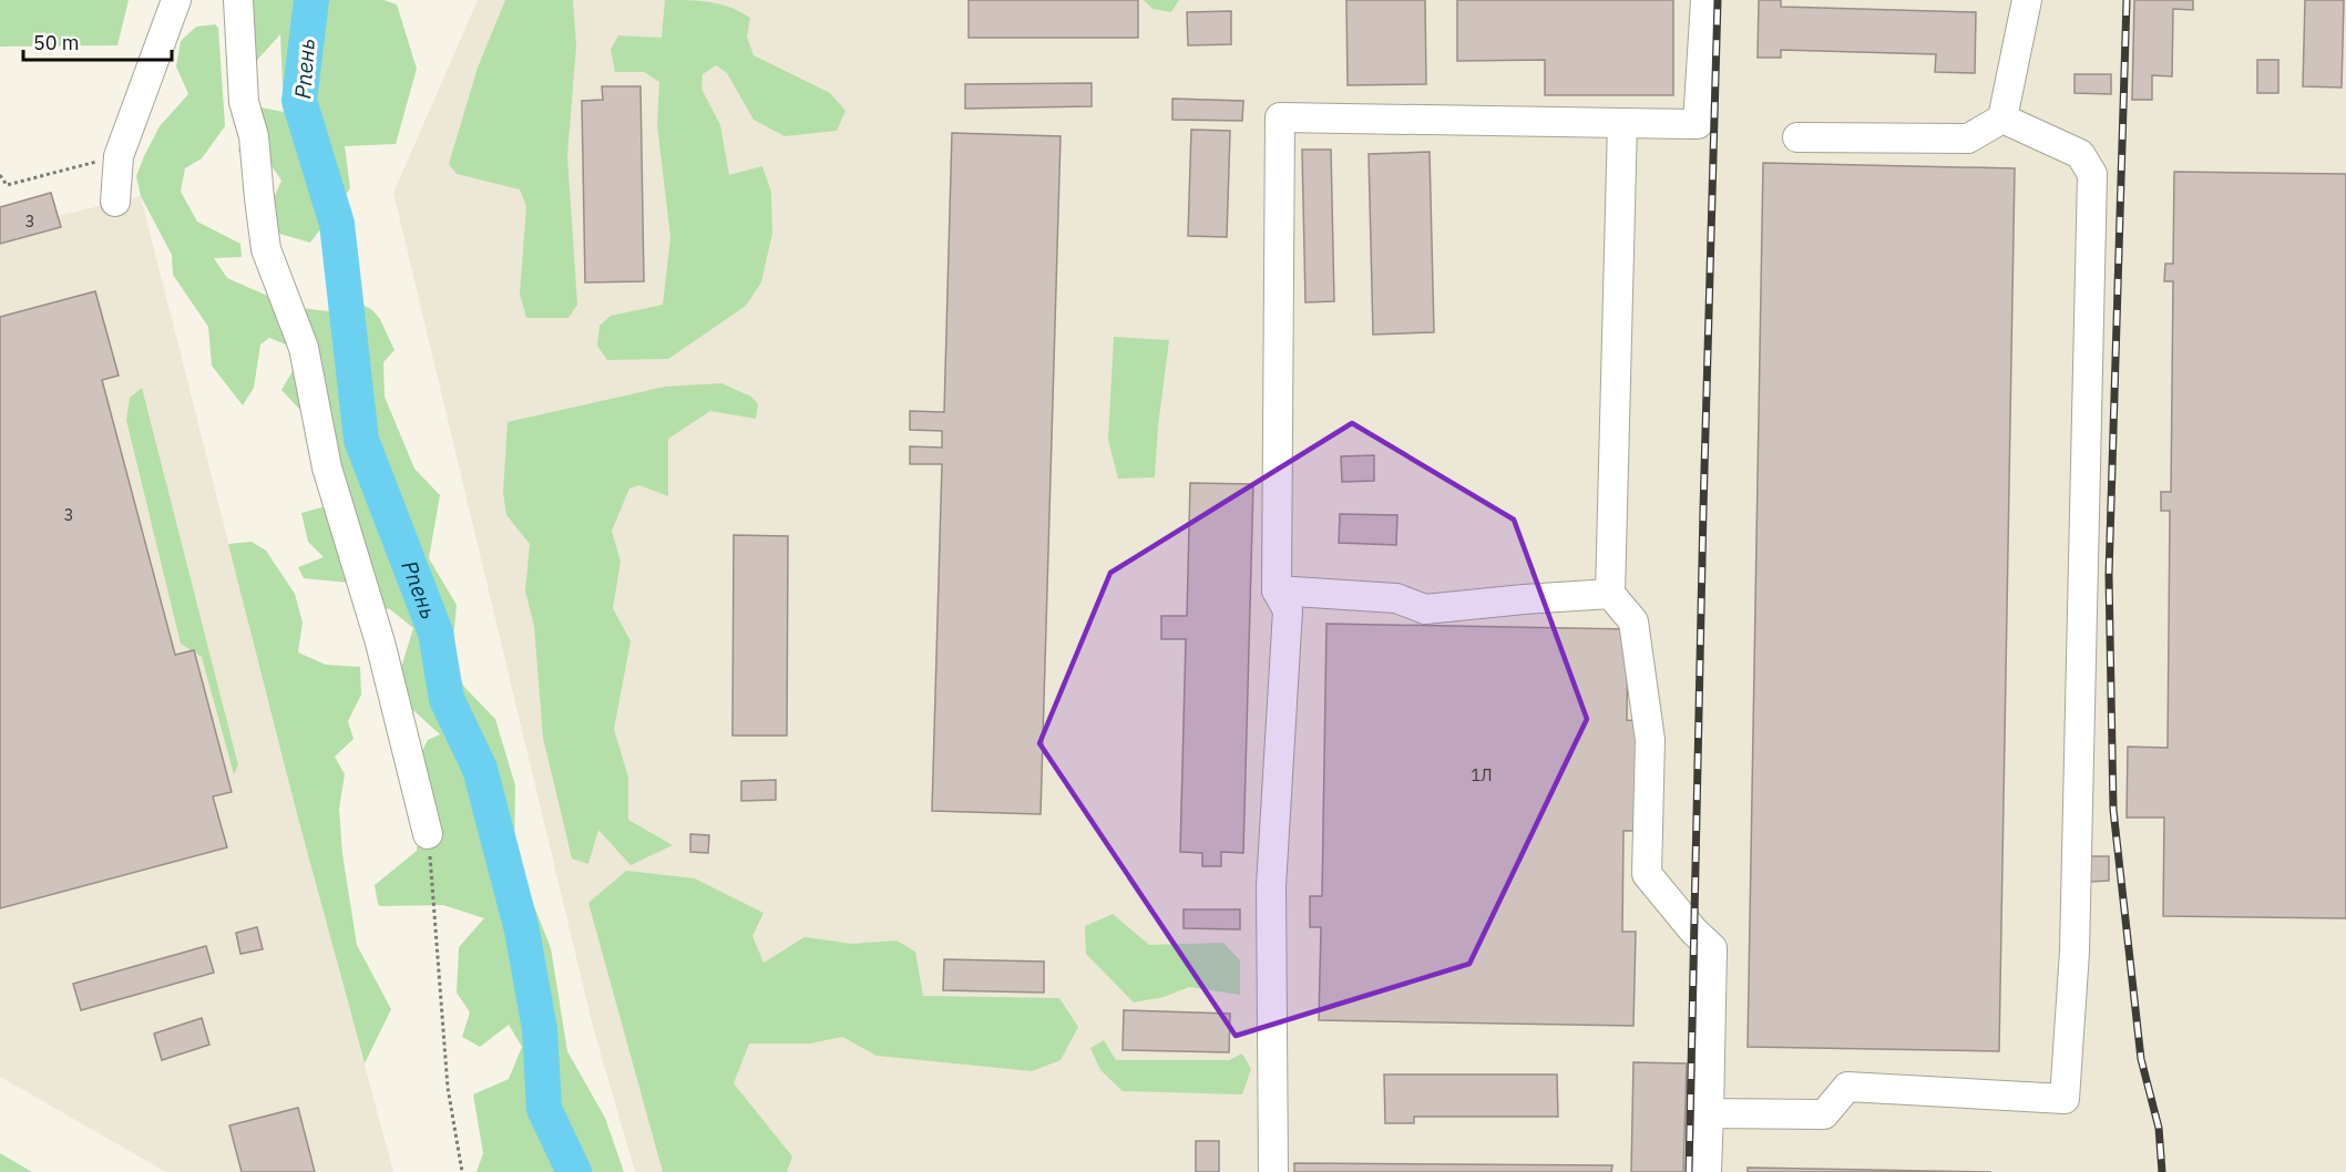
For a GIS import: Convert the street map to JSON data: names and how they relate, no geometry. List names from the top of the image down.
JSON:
{
  "water": ["Рпень"],
  "house_numbers": ["3", "3", "1Л"],
  "scale_bar": "50 m"
}
